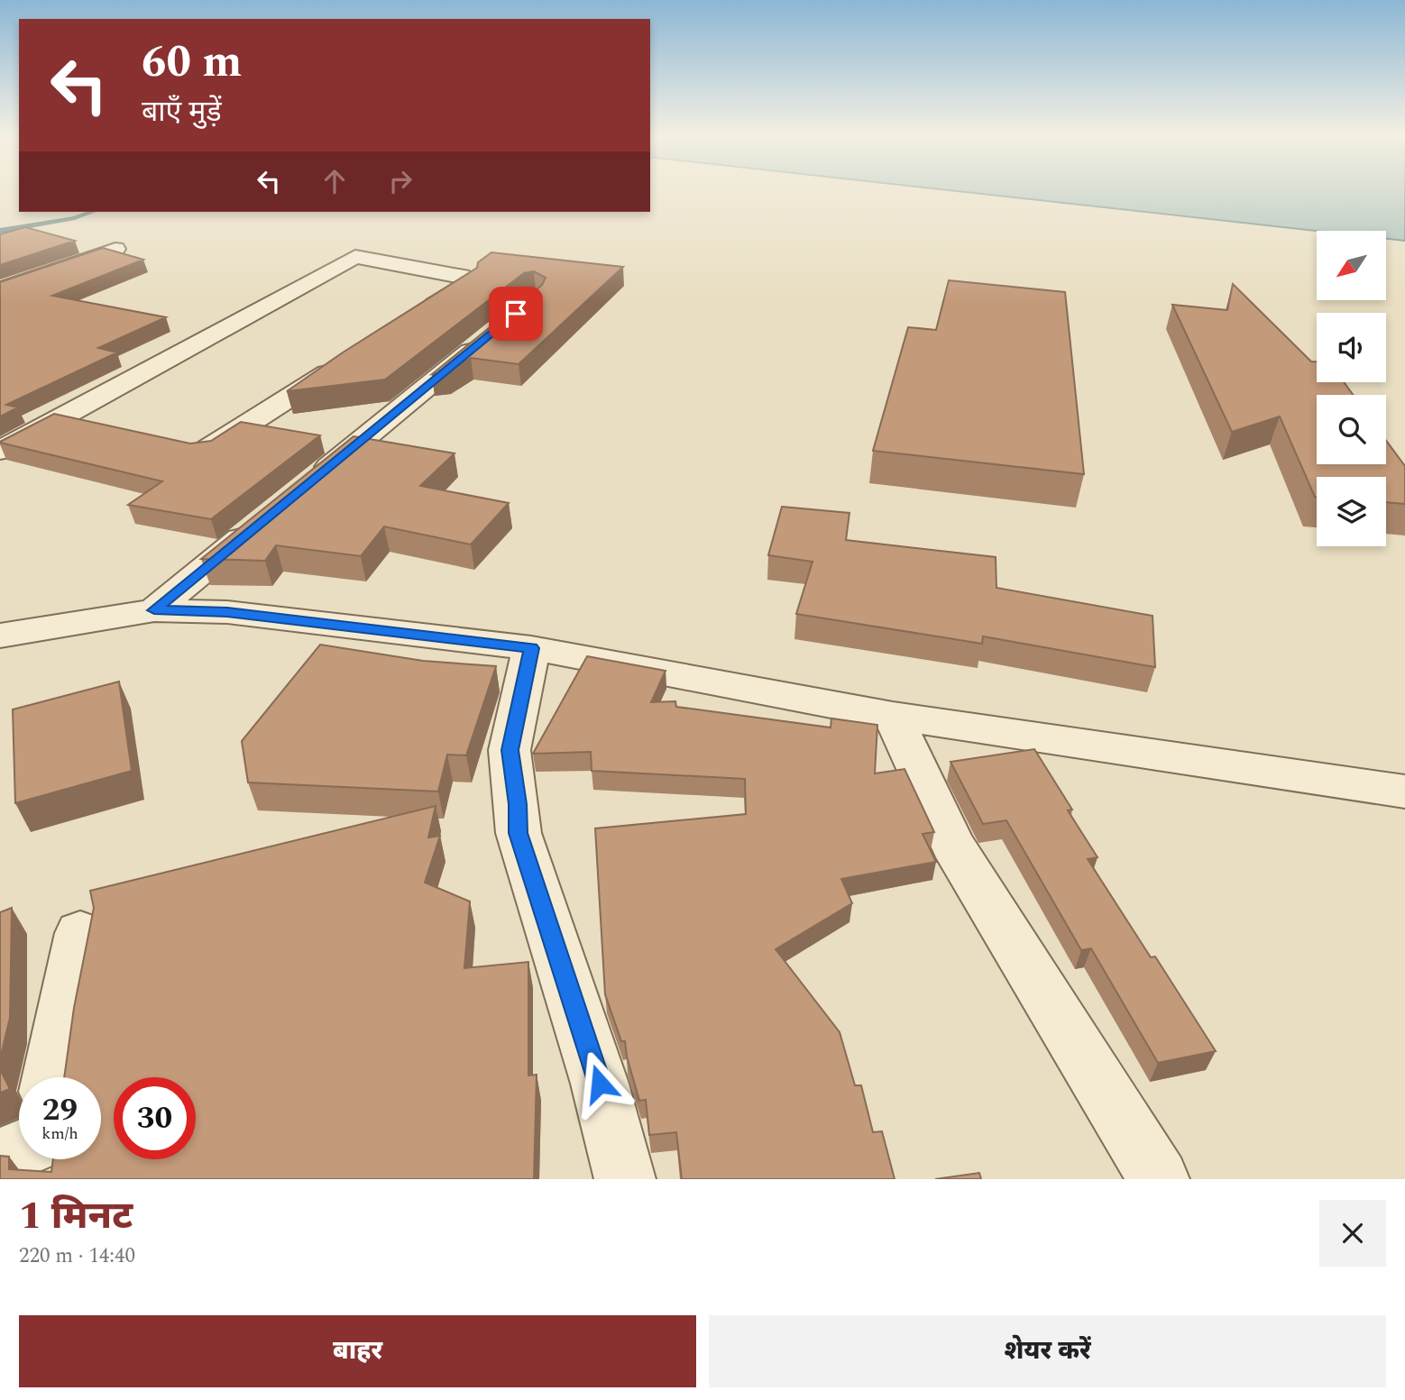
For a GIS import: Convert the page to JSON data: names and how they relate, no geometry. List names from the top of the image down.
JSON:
{
  "north": "bottom left",
  "page": {
    "turn": ["60 m", "बाएँ मुड़ें"],
    "speed": "29 km/h",
    "limit": "30",
    "heading": ["1 मिनट", "220 m · 14:40"],
    "buttons": ["बाहर", "शेयर करें"]
  }
}
